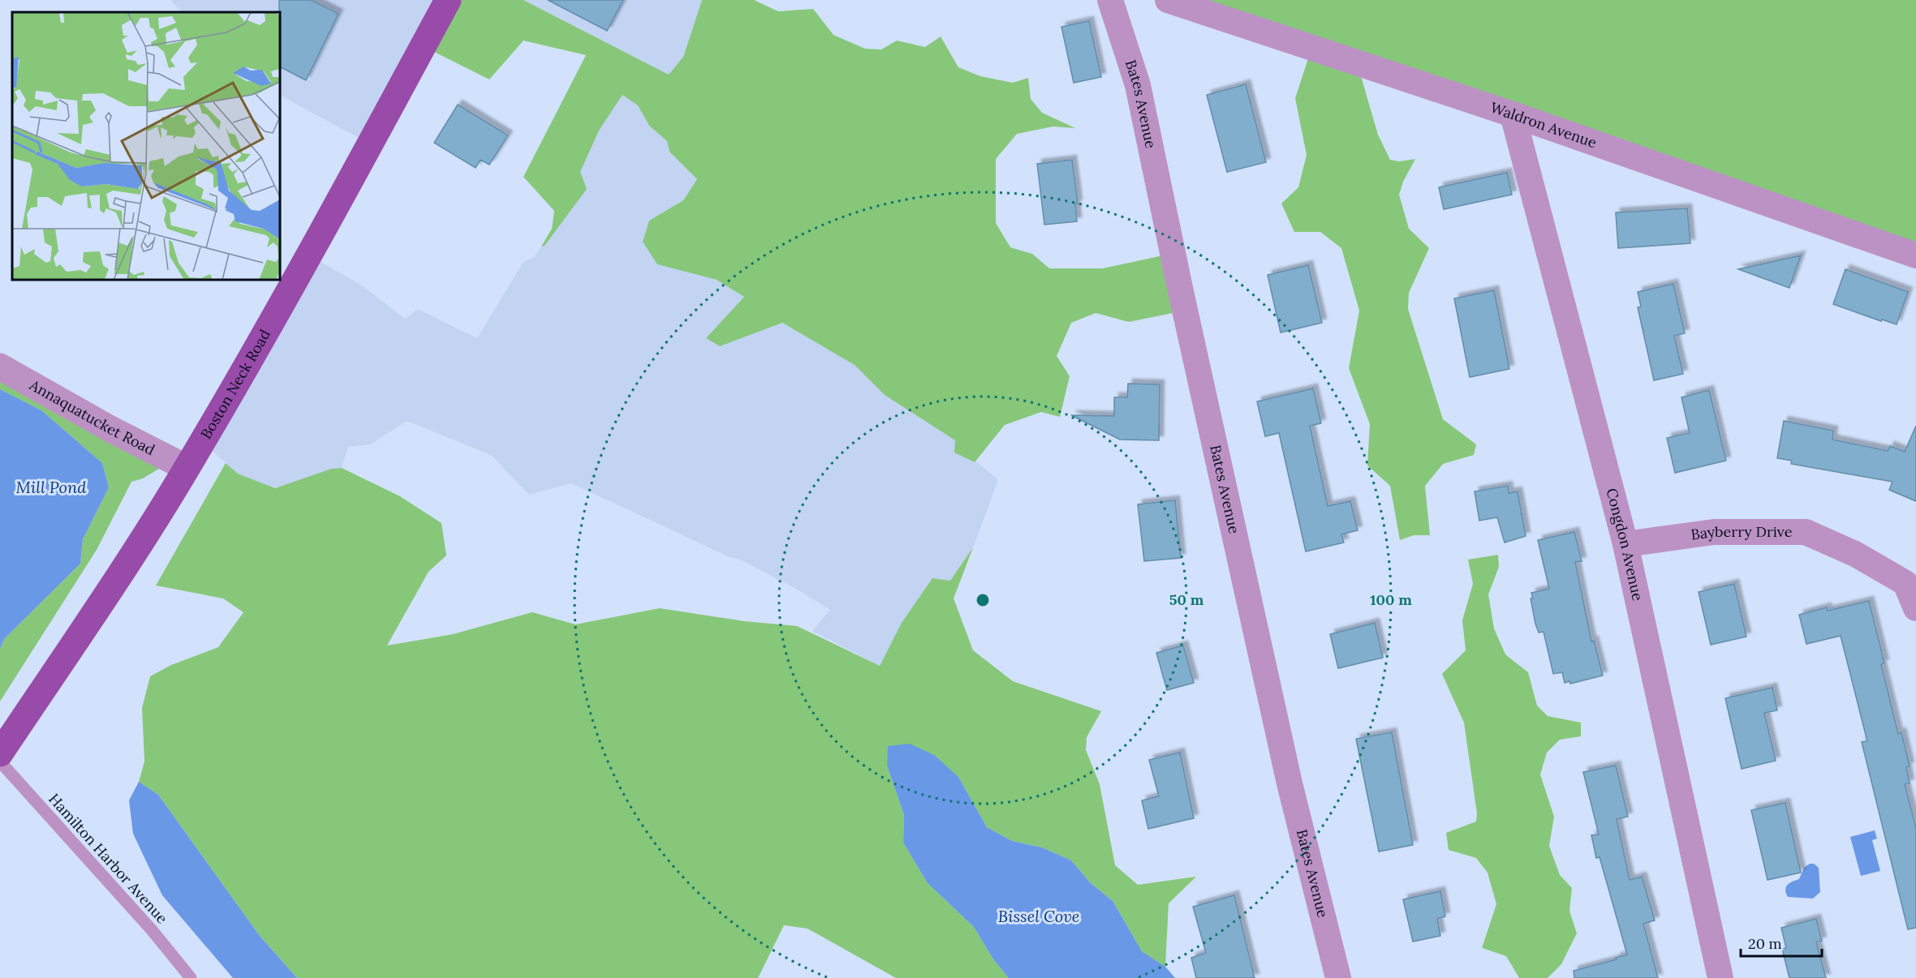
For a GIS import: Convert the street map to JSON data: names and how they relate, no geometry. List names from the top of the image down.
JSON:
{
  "streets": {
    "main road": ["Boston Neck Road"],
    "street": [
      "Bates Avenue",
      "Waldron Avenue",
      "Annaquatucket Road",
      "Bayberry Drive",
      "Congdon Avenue"
    ],
    "lane": ["Hamilton Harbor Avenue"]
  },
  "crossings": [
    ["Waldron Avenue", "Congdon Avenue"],
    ["Boston Neck Road", "Annaquatucket Road"],
    ["Bayberry Drive", "Congdon Avenue"]
  ],
  "water": ["Mill Pond", "Bissel Cove"],
  "scale_bar": "20 m",
  "rings": ["50 m", "100 m"]
}
